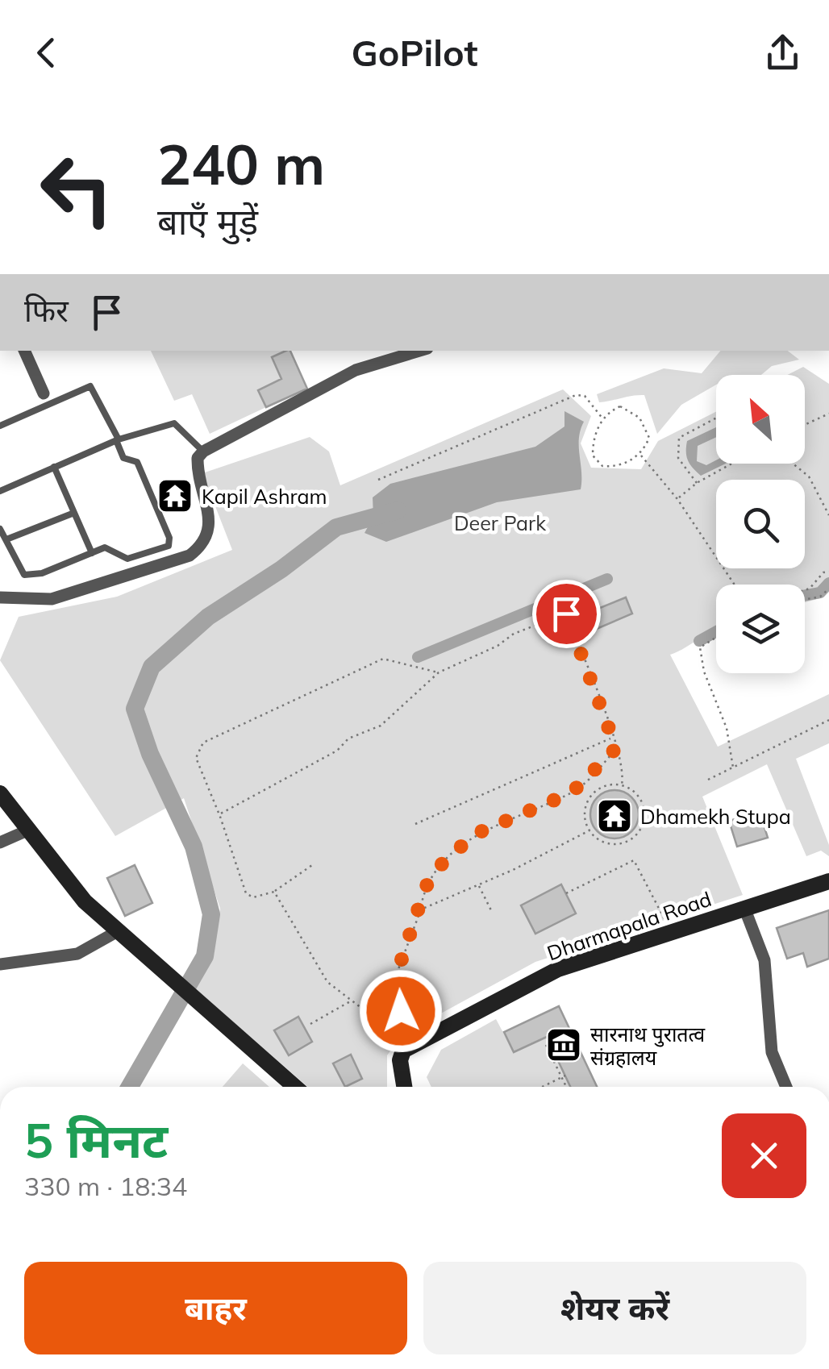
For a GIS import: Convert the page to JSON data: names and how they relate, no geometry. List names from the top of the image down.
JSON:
{
  "streets": {
    "street": ["Dharmapala Road"]
  },
  "parks": ["Deer Park"],
  "places": {
    "temple": ["Kapil Ashram", "Dhamekh Stupa"],
    "museum": ["सारनाथ पुरातत्व संग्रहालय"]
  },
  "north": "top left",
  "page": {
    "header": "GoPilot",
    "turn": ["240 m", "बाएँ मुड़ें"],
    "then": "फिर",
    "heading": ["5 मिनट", "330 m · 18:34"],
    "buttons": ["बाहर", "शेयर करें"]
  }
}
